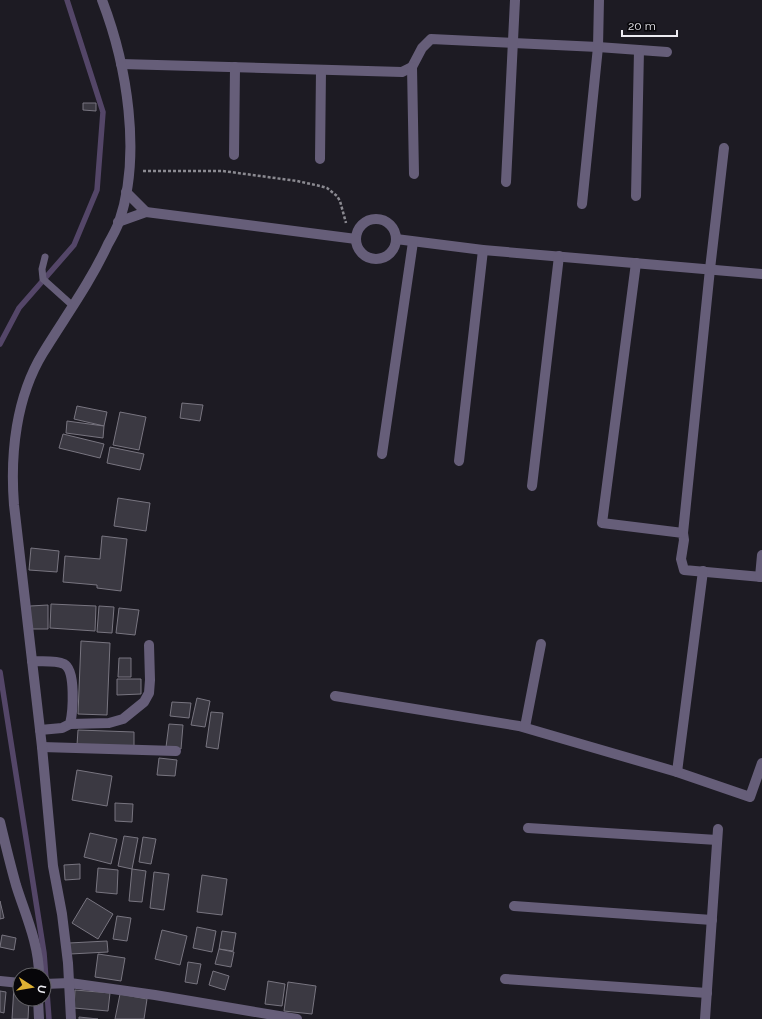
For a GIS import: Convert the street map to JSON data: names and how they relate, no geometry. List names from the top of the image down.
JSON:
{
  "scale_bar": "20 m",
  "north": "right"
}
